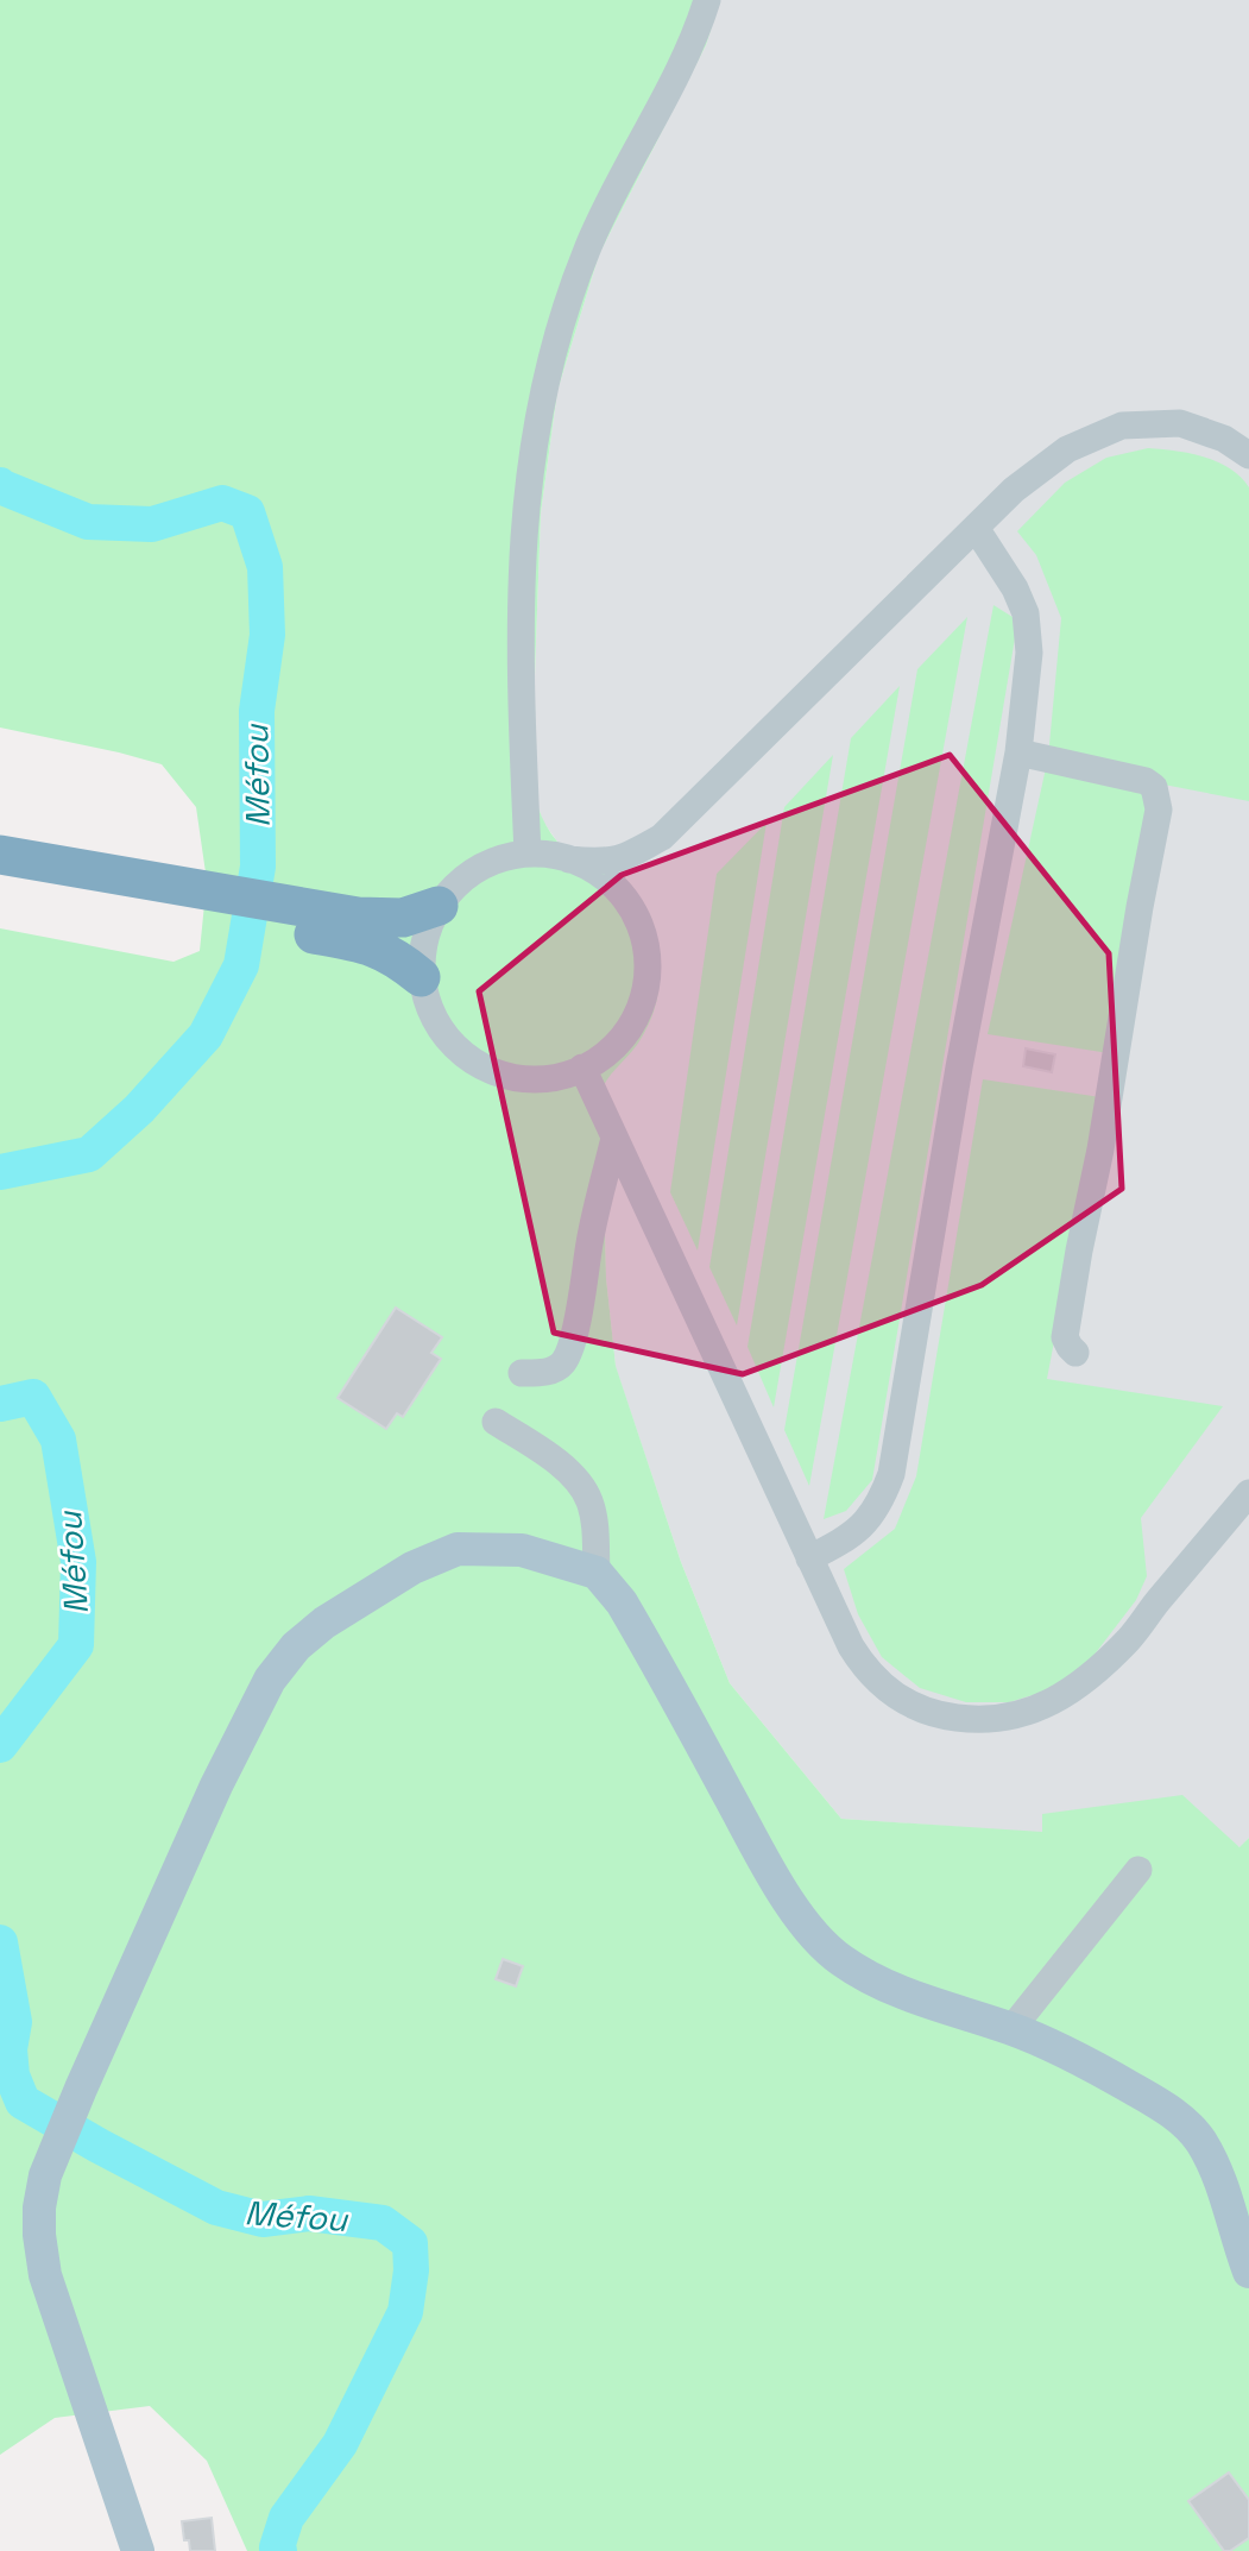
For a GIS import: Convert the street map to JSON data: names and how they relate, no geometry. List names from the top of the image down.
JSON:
{
  "water": ["Méfou"]
}
